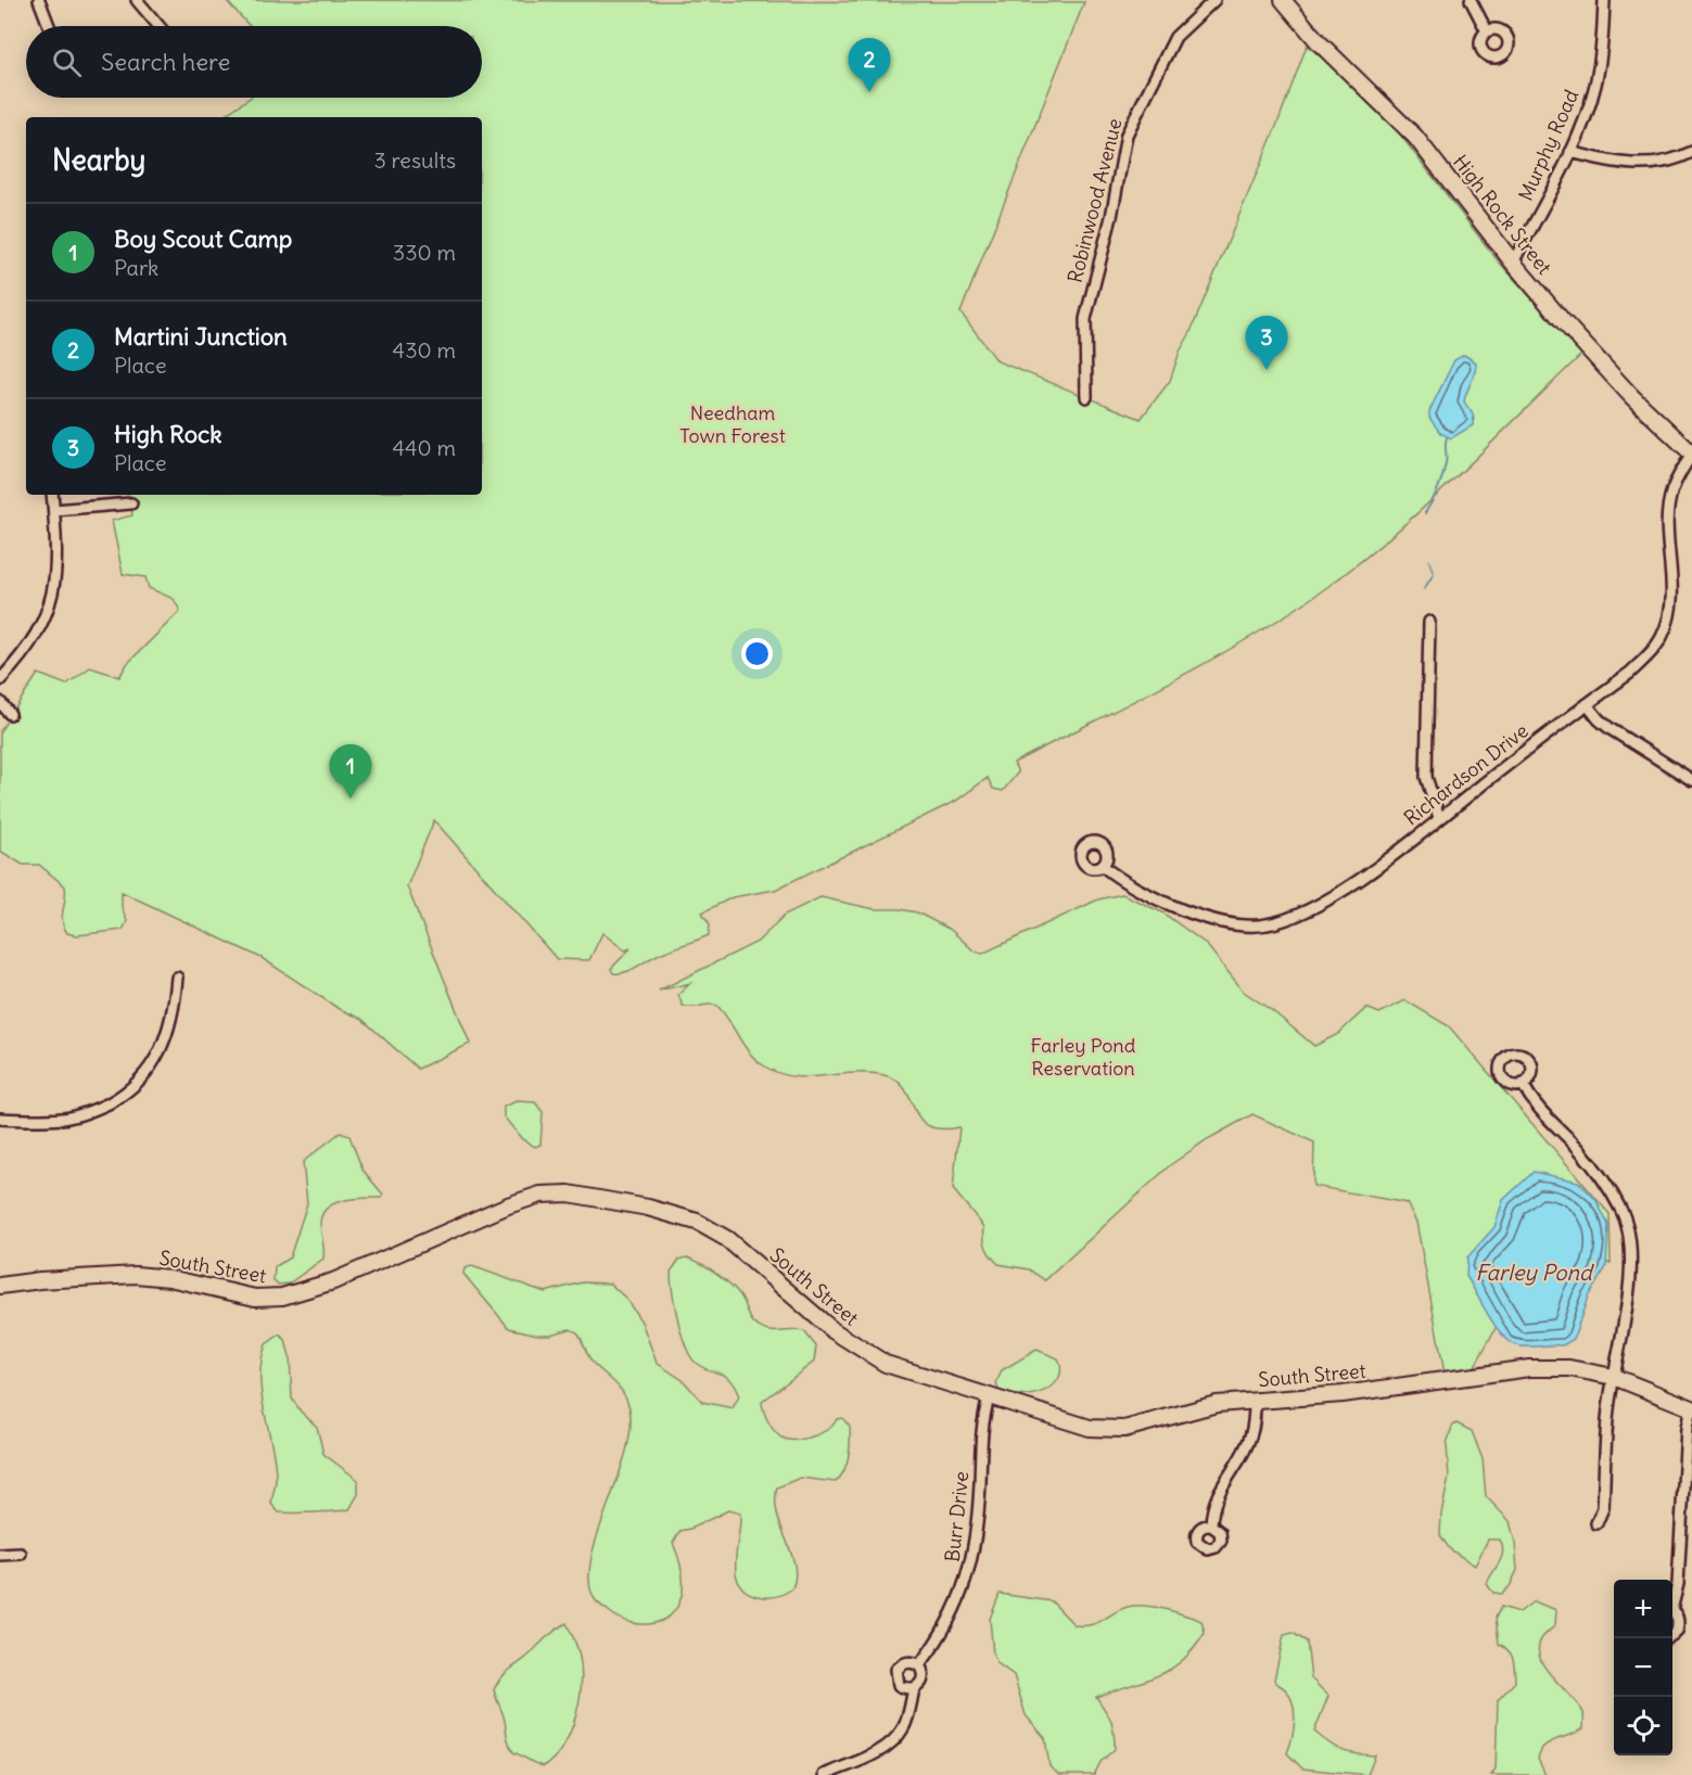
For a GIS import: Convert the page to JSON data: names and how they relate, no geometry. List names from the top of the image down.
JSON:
{
  "streets": {
    "street": [
      "Murphy Road",
      "Robinwood Avenue",
      "High Rock Street",
      "Richardson Drive",
      "South Street",
      "Burr Drive"
    ]
  },
  "crossings": [
    ["Murphy Road", "High Rock Street"],
    ["High Rock Street", "Richardson Drive"],
    ["South Street", "Burr Drive"]
  ],
  "water": ["Farley Pond"],
  "parks": ["Needham Town Forest", "Farley Pond Reservation"],
  "page": {
    "search": "Search here",
    "pins": ["2", "3", "1"],
    "heading": ["Nearby", "3 results"],
    "list": [
      {
        "mark": "1",
        "name": "Boy Scout Camp",
        "note": "Park",
        "value": "330 m"
      },
      {
        "mark": "2",
        "name": "Martini Junction",
        "note": "Place",
        "value": "430 m"
      },
      {
        "mark": "3",
        "name": "High Rock",
        "note": "Place",
        "value": "440 m"
      }
    ],
    "map_buttons": ["+", "−"]
  }
}
